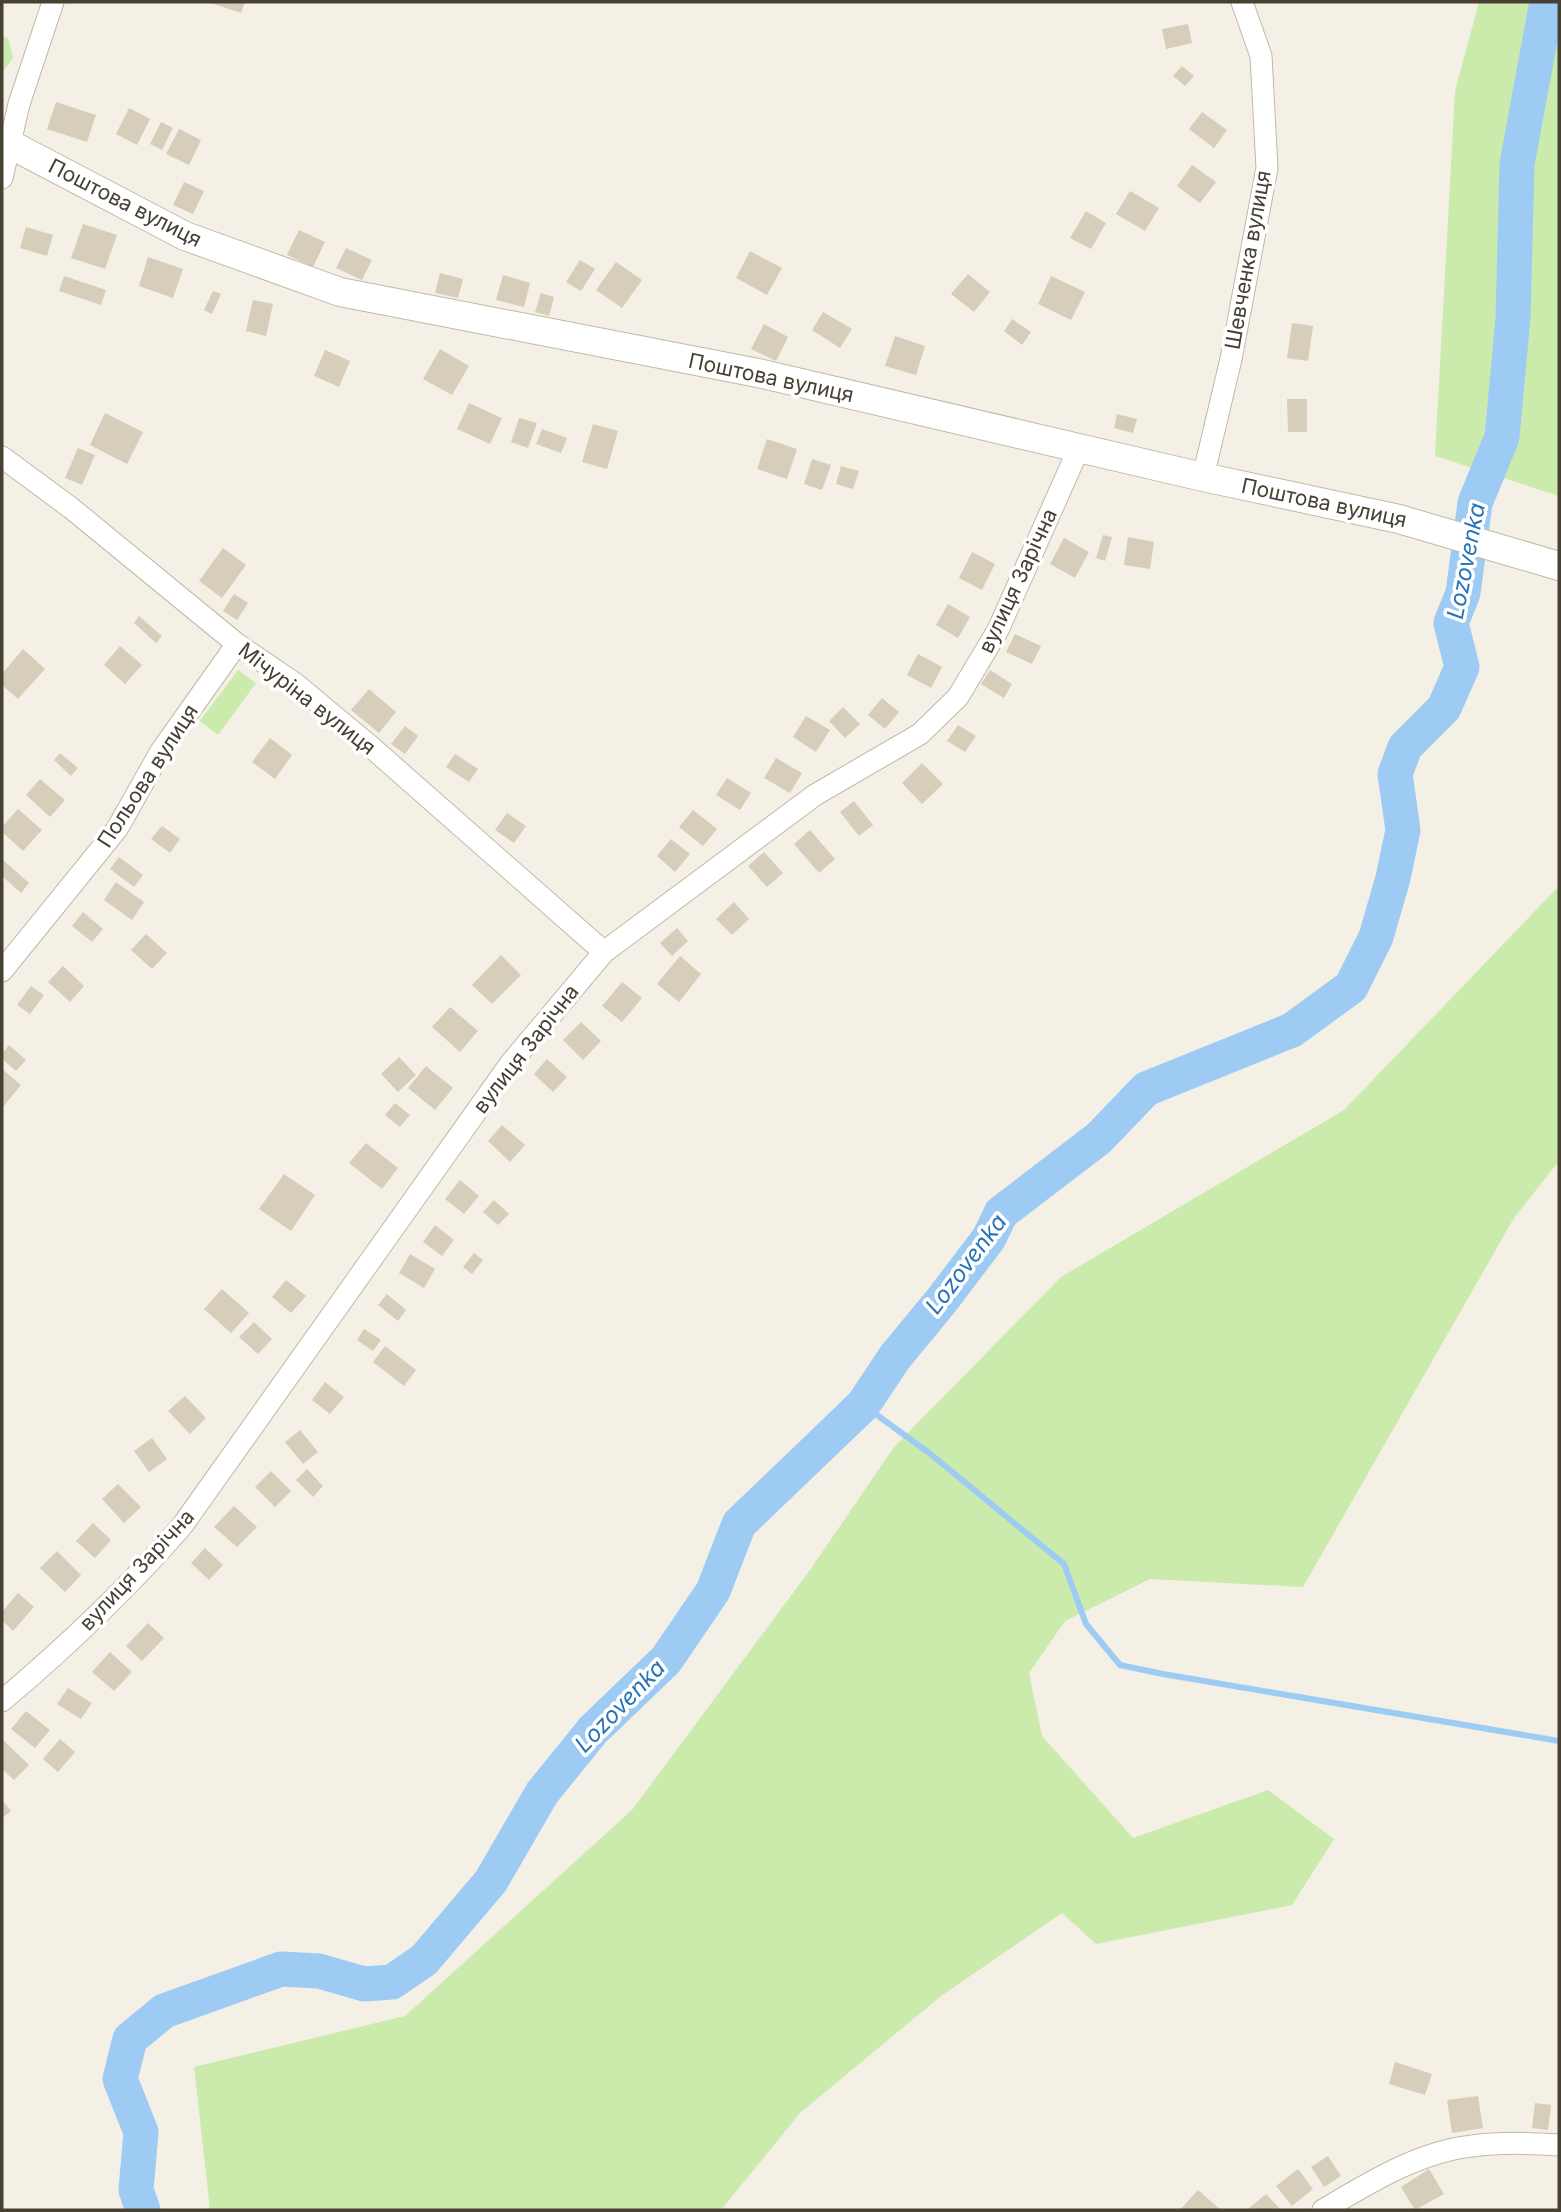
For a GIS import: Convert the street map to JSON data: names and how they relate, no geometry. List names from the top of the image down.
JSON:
{
  "streets": {
    "street": [
      "Поштова вулиця",
      "Шевченка вулиця",
      "вулиця Зарічна",
      "Мічуріна вулиця",
      "Польова вулиця"
    ]
  },
  "crossings": [
    ["Поштова вулиця", "Шевченка вулиця"],
    ["Поштова вулиця", "вулиця Зарічна"],
    ["вулиця Зарічна", "Мічуріна вулиця"],
    ["Мічуріна вулиця", "Польова вулиця"]
  ],
  "water": ["Lozovenka"]
}
